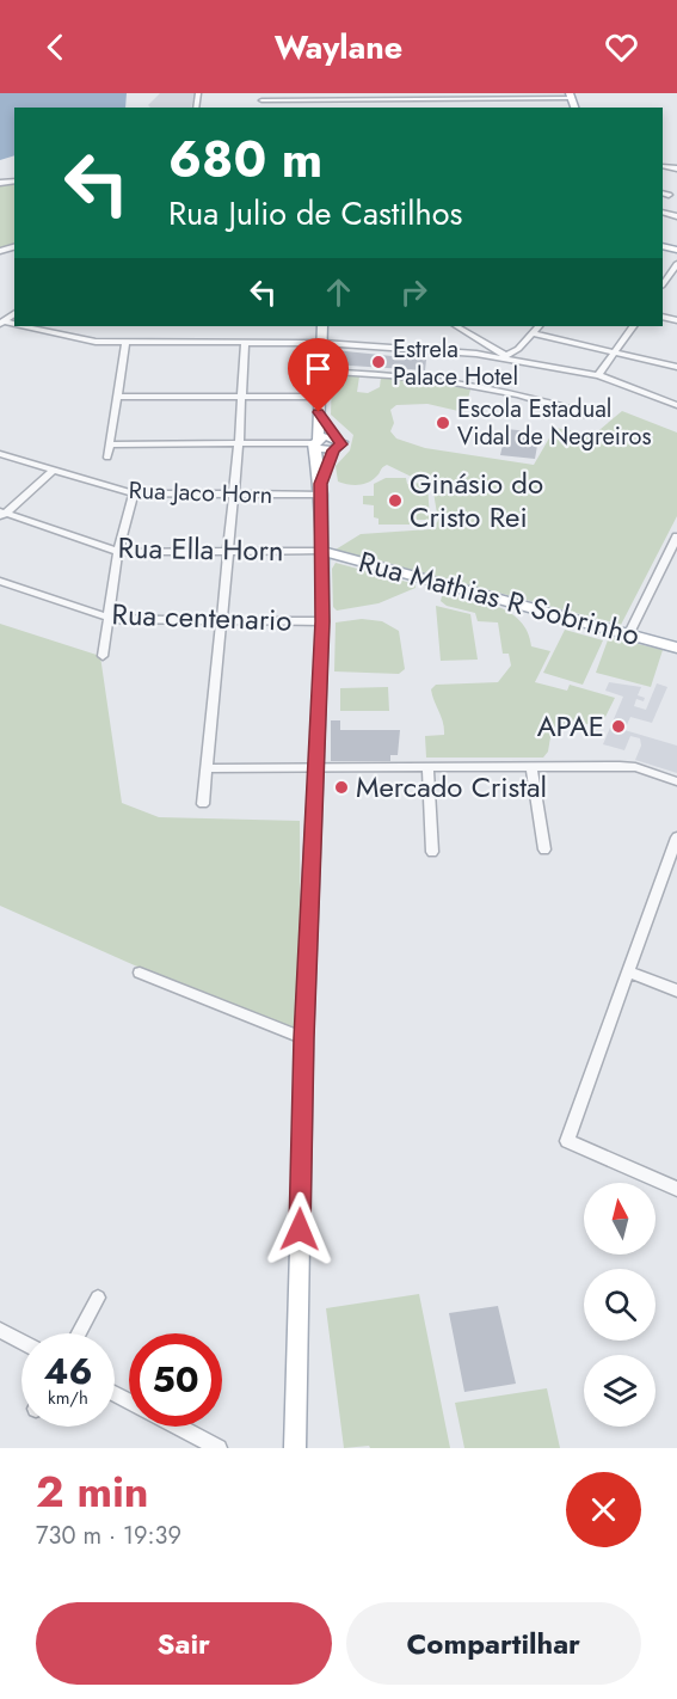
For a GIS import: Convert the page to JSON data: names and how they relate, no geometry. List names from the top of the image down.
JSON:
{
  "streets": {
    "main road": ["Rua Mathias R Sobrinho"],
    "street": ["Rua Jaco Horn", "Rua Ella Horn", "Rua centenario"]
  },
  "crossings": [
    ["Rua Ella Horn", "Rua Mathias R Sobrinho"]
  ],
  "places": [
    "Estrela Palace Hotel",
    "Escola Estadual Vidal de Negreiros",
    "Ginásio do Cristo Rei",
    "APAE",
    "Mercado Cristal"
  ],
  "north": "top",
  "page": {
    "header": "Waylane",
    "turn": ["680 m", "Rua Julio de Castilhos"],
    "speed": "46 km/h",
    "limit": "50",
    "heading": ["2 min", "730 m · 19:39"],
    "buttons": ["Sair", "Compartilhar"]
  }
}
